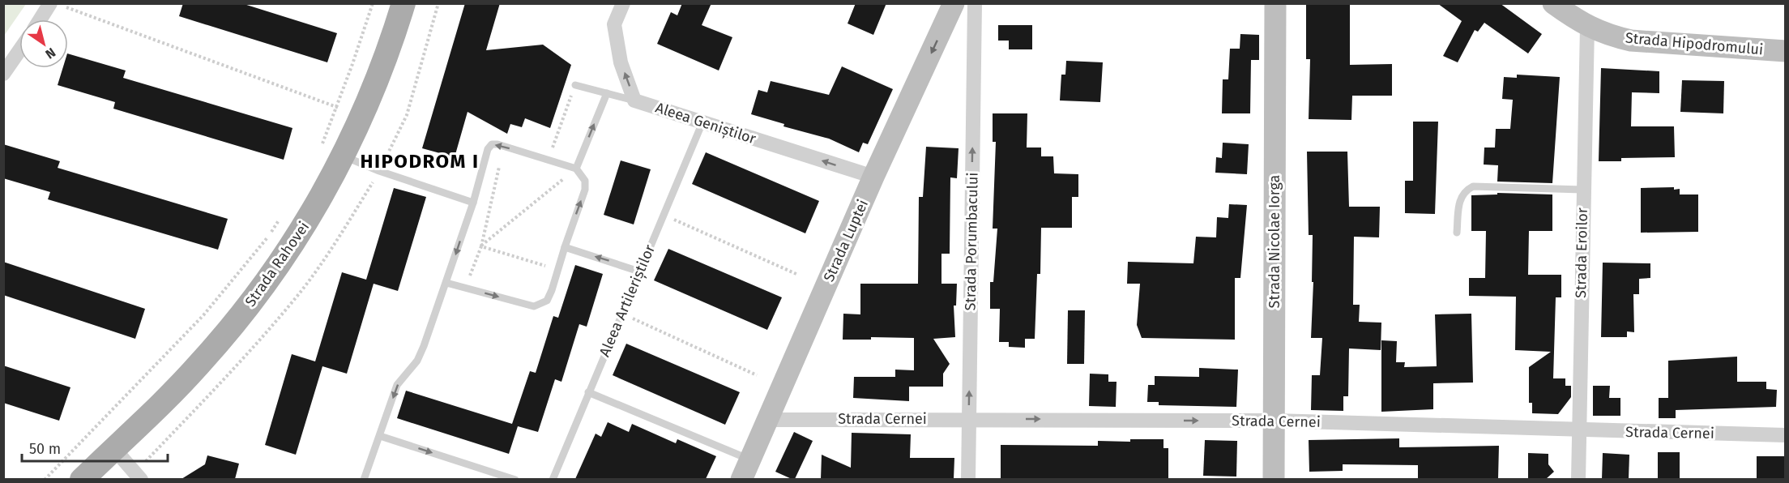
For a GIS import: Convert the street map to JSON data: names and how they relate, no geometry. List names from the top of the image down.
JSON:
{
  "streets": {
    "main road": ["Strada Rahovei"],
    "street": [
      "Strada Hipodromului",
      "Aleea Geniștilor",
      "Strada Luptei",
      "Strada Porumbacului",
      "Strada Nicolae Iorga",
      "Strada Eroilor",
      "Strada Cernei"
    ],
    "lane": ["Aleea Artileriștilor"]
  },
  "crossings": [
    ["Strada Hipodromului", "Strada Eroilor"],
    ["Aleea Geniștilor", "Strada Luptei"],
    ["Aleea Geniștilor", "Aleea Artileriștilor"],
    ["Strada Luptei", "Strada Cernei"],
    ["Strada Porumbacului", "Strada Cernei"],
    ["Strada Nicolae Iorga", "Strada Cernei"],
    ["Strada Eroilor", "Strada Cernei"]
  ],
  "one_way": ["Aleea Geniștilor", "Strada Luptei", "Strada Porumbacului"],
  "districts": ["HIPODROM I"],
  "scale_bar": "50 m",
  "north": "bottom right"
}
